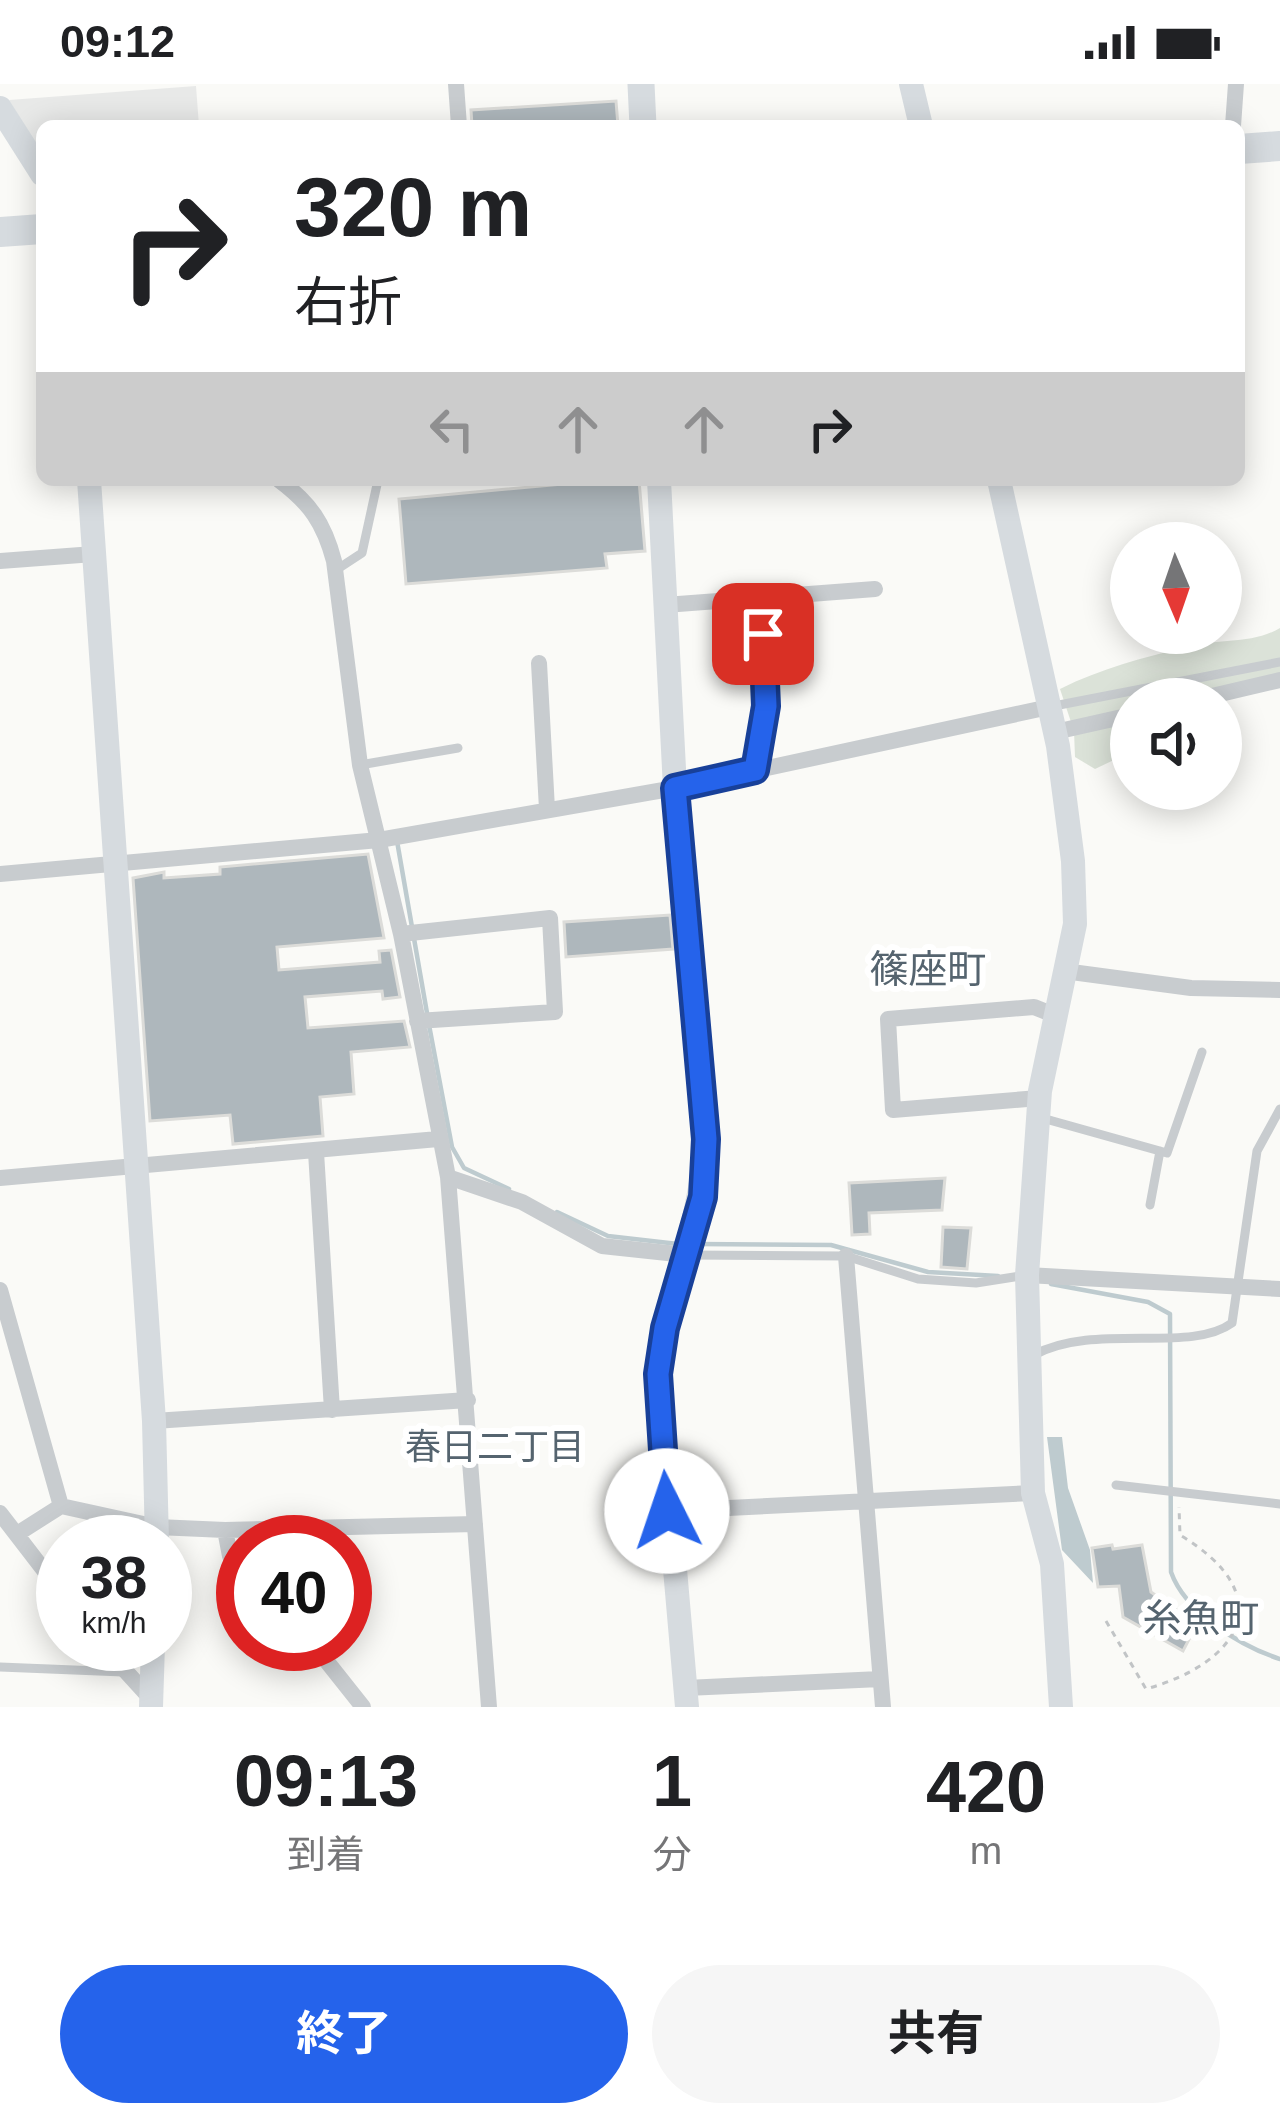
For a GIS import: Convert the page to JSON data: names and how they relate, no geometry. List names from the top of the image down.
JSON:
{
  "districts": ["篠座町", "春日二丁目", "糸魚町"],
  "north": "bottom",
  "page": {
    "status": "09:12",
    "turn": ["320 m", "右折"],
    "speed": "38 km/h",
    "limit": "40",
    "eta": [
      "09:13",
      "到着",
      "1",
      "分",
      "420",
      "m"
    ],
    "buttons": ["終了", "共有"]
  }
}
